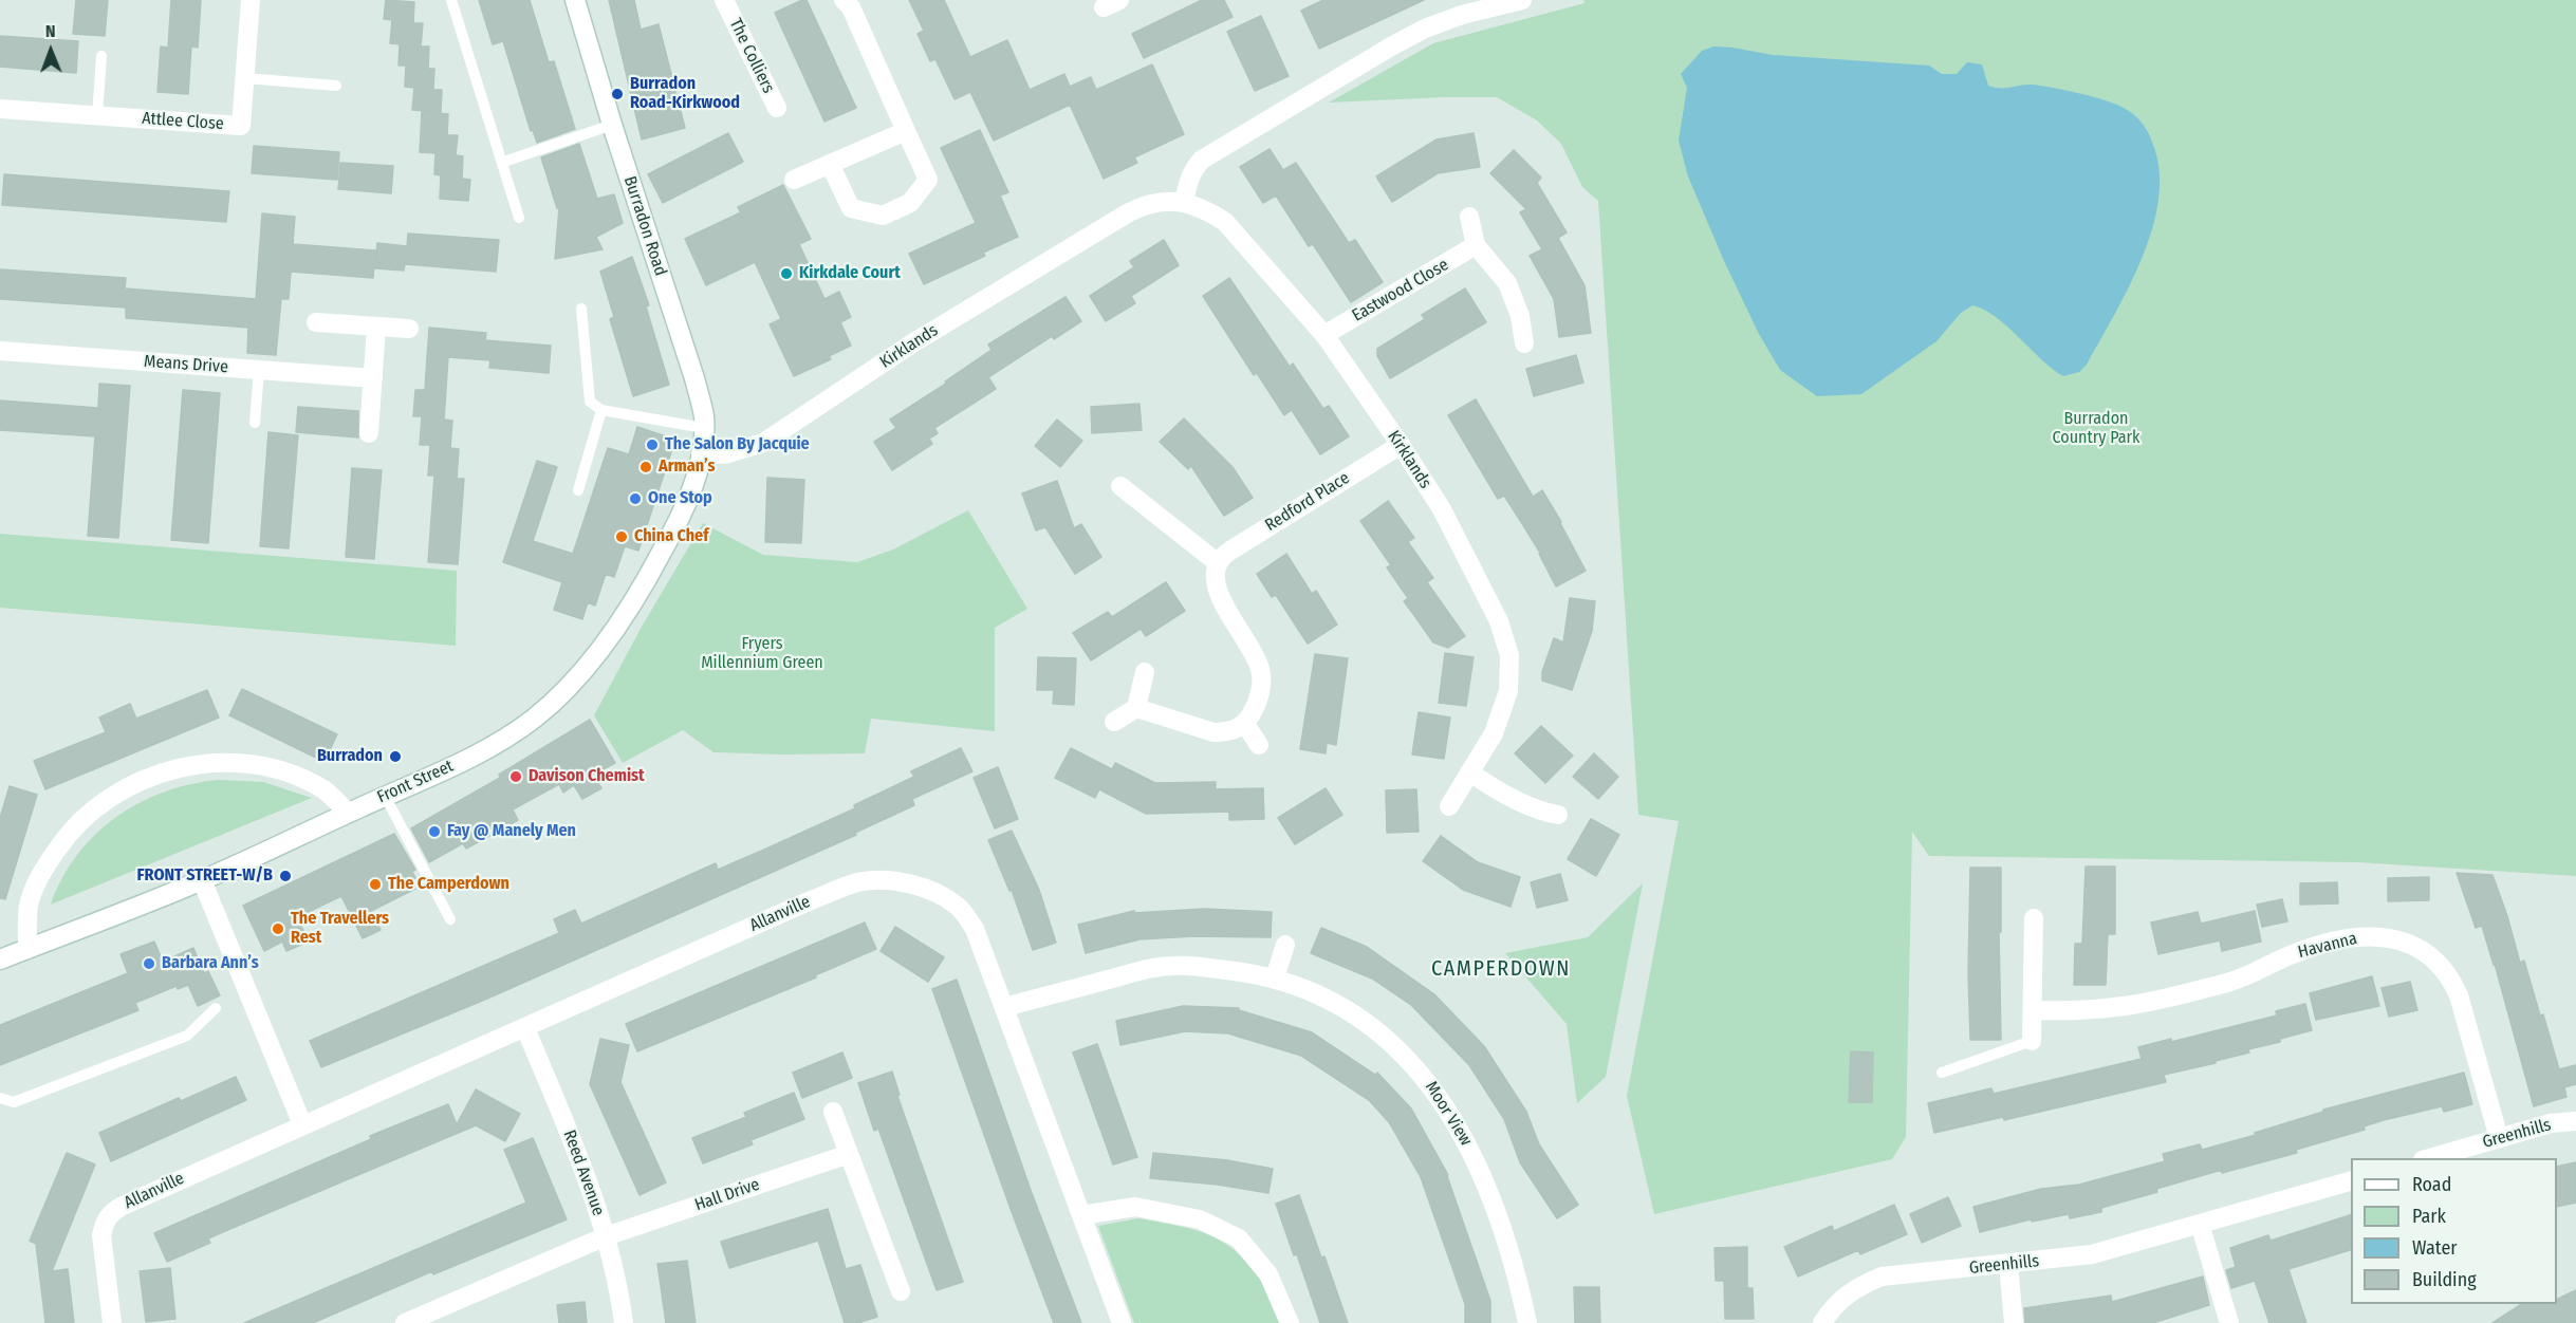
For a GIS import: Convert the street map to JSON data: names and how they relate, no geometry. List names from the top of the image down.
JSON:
{
  "streets": {
    "street": [
      "The Colliers",
      "Attlee Close",
      "Burradon Road",
      "Eastwood Close",
      "Kirklands",
      "Means Drive",
      "Redford Place",
      "Front Street",
      "Allanville",
      "Havanna",
      "Moor View",
      "Greenhills",
      "Reed Avenue",
      "Hall Drive"
    ]
  },
  "crossings": [
    ["Burradon Road", "Kirklands"],
    ["Burradon Road", "Front Street"],
    ["Eastwood Close", "Kirklands"],
    ["Kirklands", "Redford Place"],
    ["Kirklands", "Front Street"],
    ["Allanville", "Moor View"],
    ["Allanville", "Reed Avenue"],
    ["Havanna", "Greenhills"],
    ["Reed Avenue", "Hall Drive"]
  ],
  "districts": ["CAMPERDOWN"],
  "parks": ["Burradon Country Park", "Fryers Millennium Green"],
  "places": [
    "Burradon Road-Kirkwood",
    "Kirkdale Court",
    "The Salon By Jacquie",
    "Arman’s",
    "One Stop",
    "China Chef",
    "Burradon",
    "Davison Chemist",
    "Fay @ Manely Men",
    "FRONT STREET-W/B",
    "The Camperdown",
    "The Travellers Rest",
    "Barbara Ann’s"
  ],
  "legend": [
    "Road",
    "Park",
    "Water",
    "Building"
  ],
  "north": "top"
}
